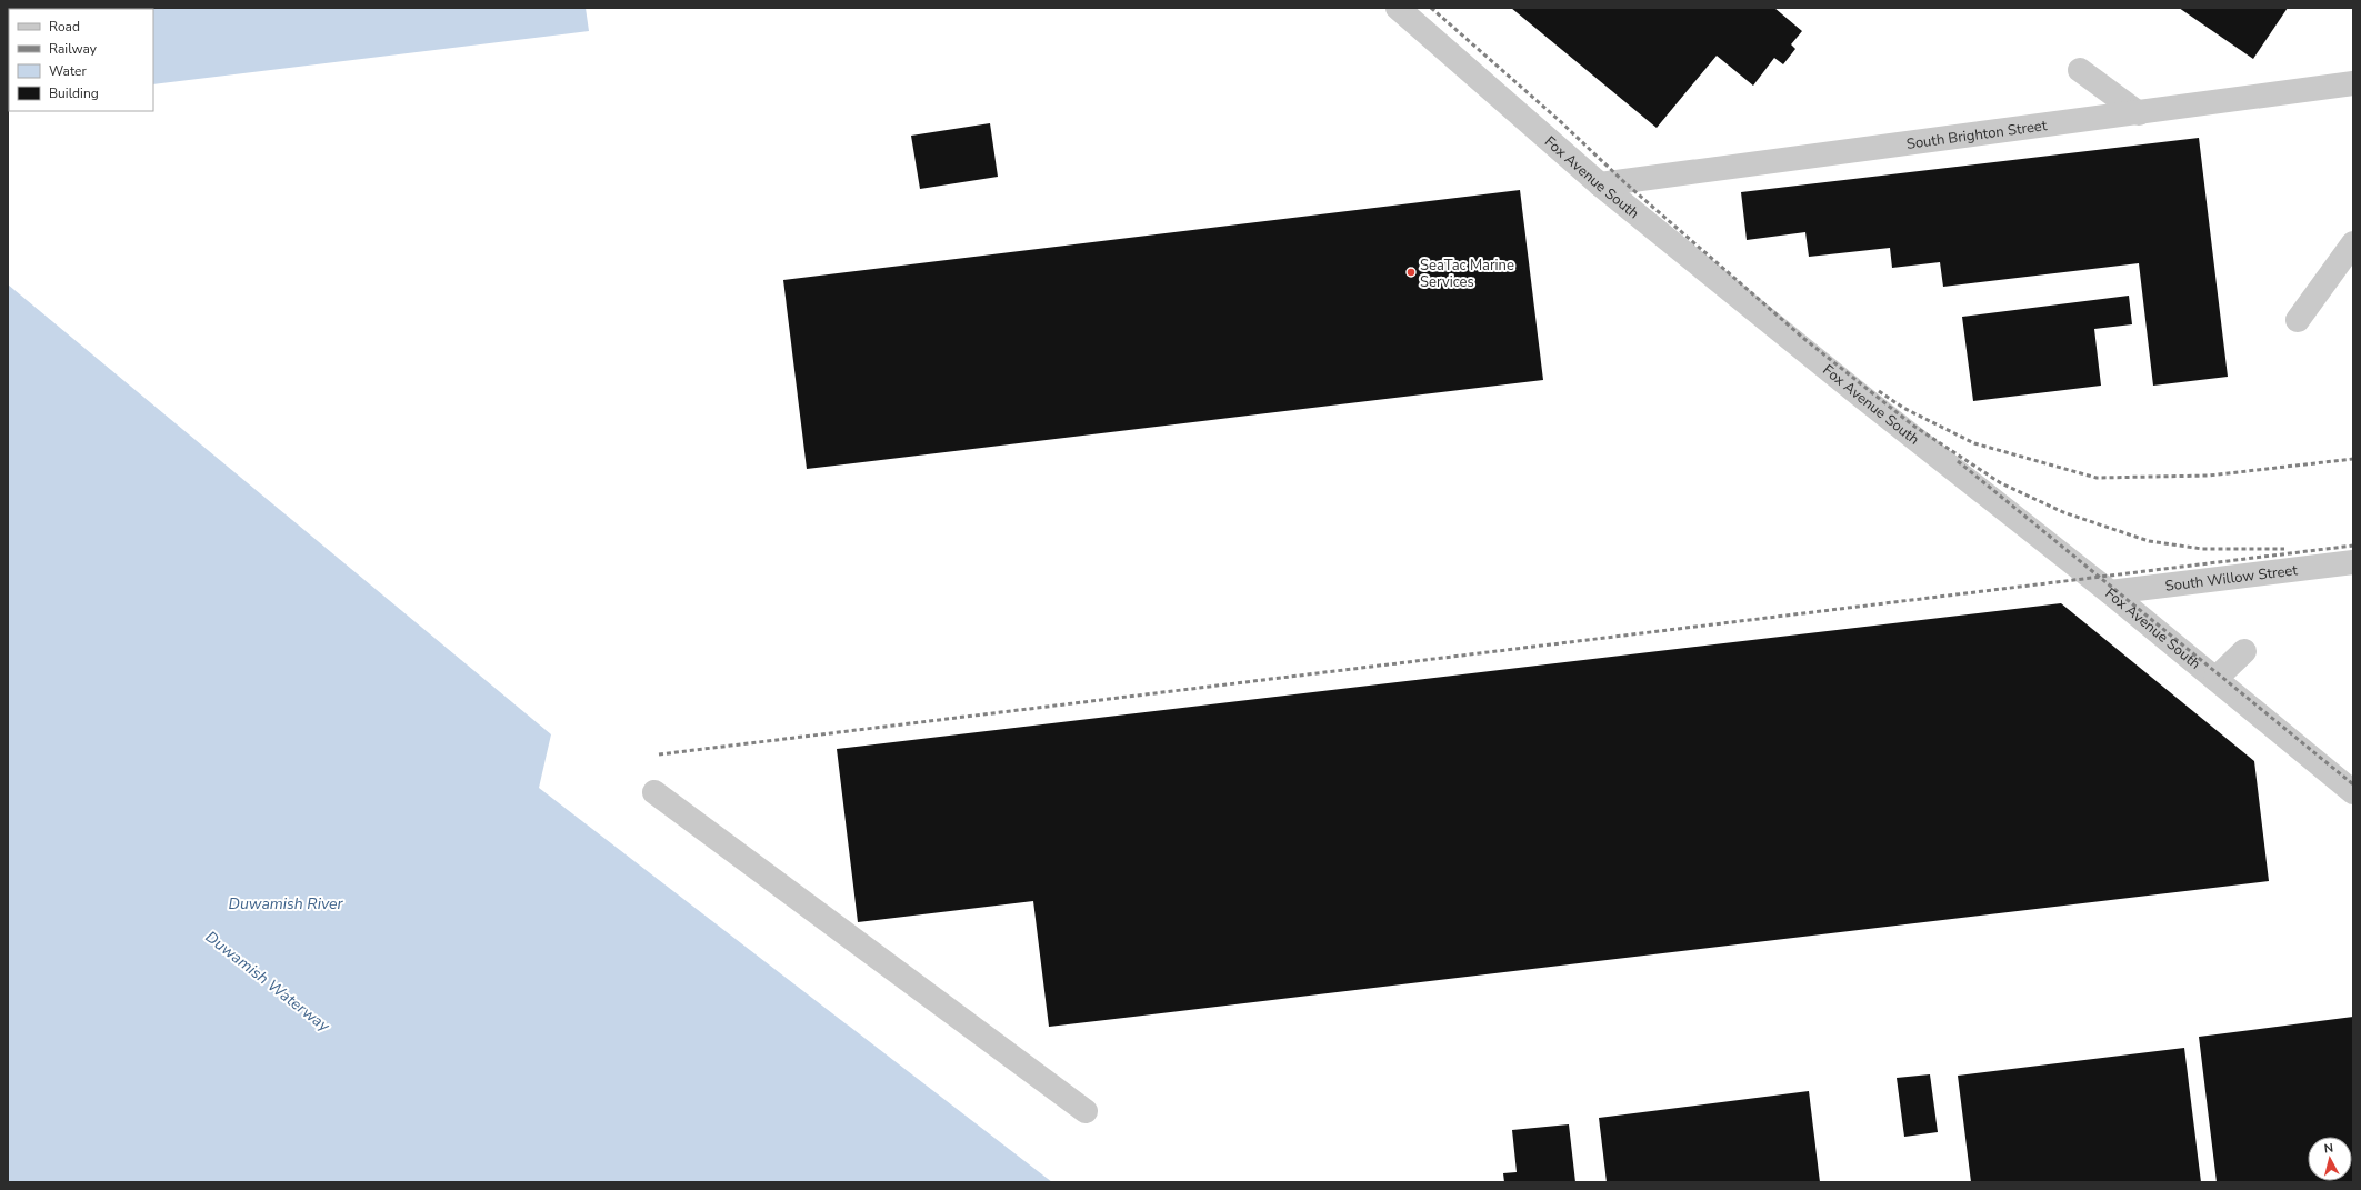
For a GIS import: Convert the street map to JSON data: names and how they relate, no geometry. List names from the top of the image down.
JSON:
{
  "streets": {
    "street": ["South Brighton Street", "Fox Avenue South", "South Willow Street"]
  },
  "crossings": [
    ["South Brighton Street", "Fox Avenue South"],
    ["Fox Avenue South", "South Willow Street"]
  ],
  "water": ["Duwamish River", "Duwamish Waterway"],
  "places": ["SeaTac Marine Services"],
  "legend": [
    "Road",
    "Railway",
    "Water",
    "Building"
  ],
  "north": "top"
}
